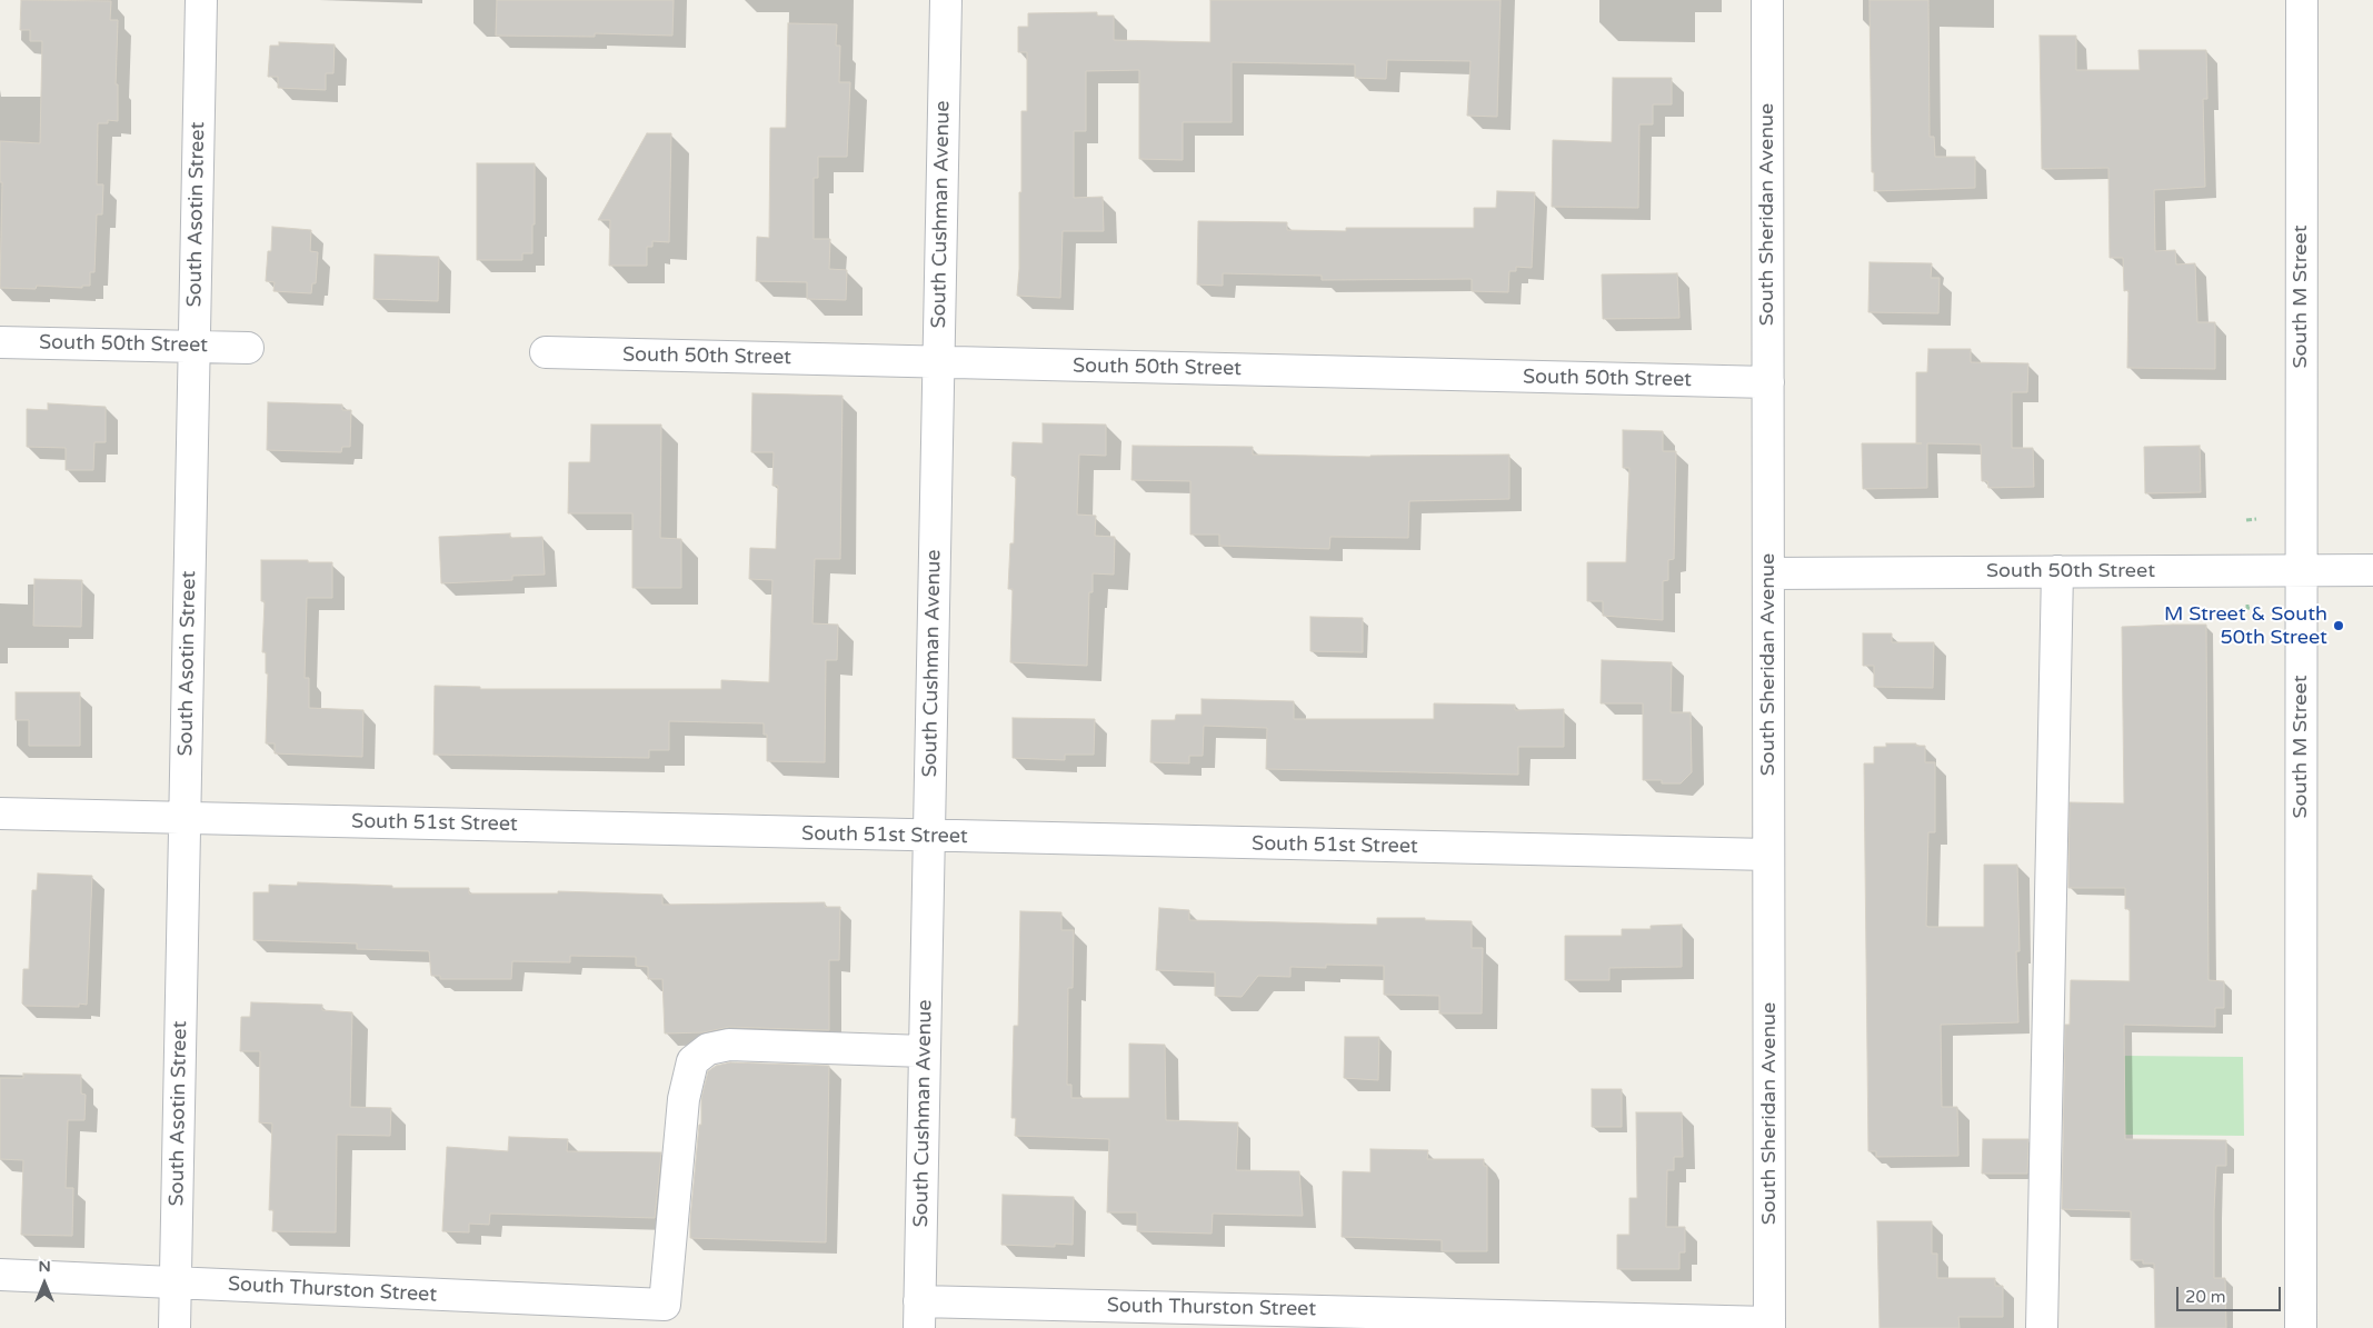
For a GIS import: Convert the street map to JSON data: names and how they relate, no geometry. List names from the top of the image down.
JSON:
{
  "streets": {
    "street": [
      "South Asotin Street",
      "South Cushman Avenue",
      "South Sheridan Avenue",
      "South M Street",
      "South 50th Street",
      "South 51st Street",
      "South Thurston Street"
    ]
  },
  "crossings": [
    ["South Asotin Street", "South 50th Street"],
    ["South Asotin Street", "South 51st Street"],
    ["South Asotin Street", "South Thurston Street"],
    ["South Cushman Avenue", "South 50th Street"],
    ["South Cushman Avenue", "South 51st Street"],
    ["South Cushman Avenue", "South Thurston Street"],
    ["South Sheridan Avenue", "South 50th Street"],
    ["South Sheridan Avenue", "South 51st Street"],
    ["South Sheridan Avenue", "South Thurston Street"],
    ["South M Street", "South 50th Street"]
  ],
  "places": ["M Street & South 50th Street"],
  "scale_bar": "20 m",
  "north": "top"
}
